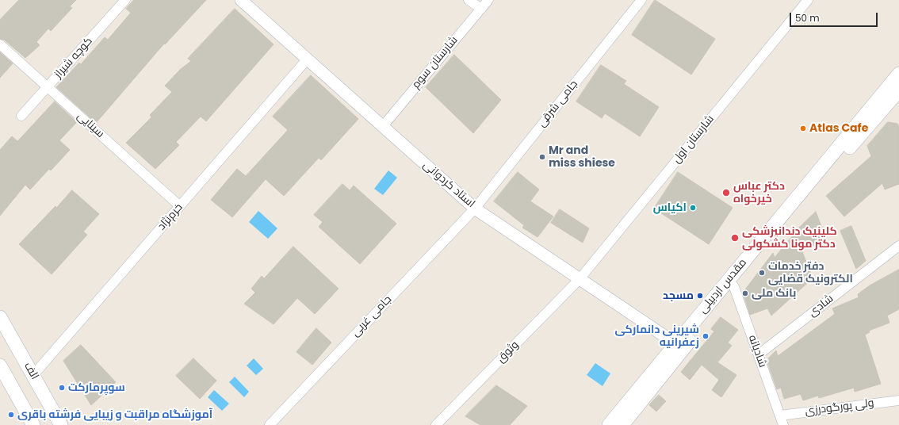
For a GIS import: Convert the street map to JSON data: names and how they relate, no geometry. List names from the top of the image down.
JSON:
{
  "streets": {
    "main road": ["مقدس اردبیلی", "الف"],
    "street": [
      "کوچه شیراز",
      "شارستان سوم",
      "جامی شرقی",
      "سینایی",
      "شارستان اول",
      "استاد کردوانی",
      "خرم‌نژاد",
      "شادی",
      "جامی غربی",
      "شادیانه",
      "وثوق",
      "ولی پورگودرزی"
    ]
  },
  "crossings": [
    ["کوچه شیراز", "سینایی"],
    ["شارستان سوم", "استاد کردوانی"],
    ["جامی شرقی", "استاد کردوانی"],
    ["جامی شرقی", "جامی غربی"],
    ["سینایی", "خرم‌نژاد"],
    ["شارستان اول", "استاد کردوانی"],
    ["شارستان اول", "وثوق"],
    ["استاد کردوانی", "خرم‌نژاد"],
    ["استاد کردوانی", "مقدس اردبیلی"],
    ["استاد کردوانی", "جامی غربی"],
    ["استاد کردوانی", "وثوق"],
    ["خرم‌نژاد", "الف"],
    ["مقدس اردبیلی", "شادیانه"],
    ["شادی", "شادیانه"],
    ["شادیانه", "ولی پورگودرزی"]
  ],
  "places": [
    "Atlas Cafe",
    "Mr and miss shiese",
    "دکتر عباس خیرخواه",
    "اکیاس",
    "کلینیک دندانپزشکی دکتر مونا کشکولی",
    "دفتر خدمات الکترونیک قضایی",
    "بانک ملی",
    "مسجد",
    "شیرینی دانمارکی زعفرانیه",
    "سوپرمارکت",
    "آموزشگاه مراقبت و زیبایی فرشته باقری"
  ],
  "scale_bar": "50 m"
}
